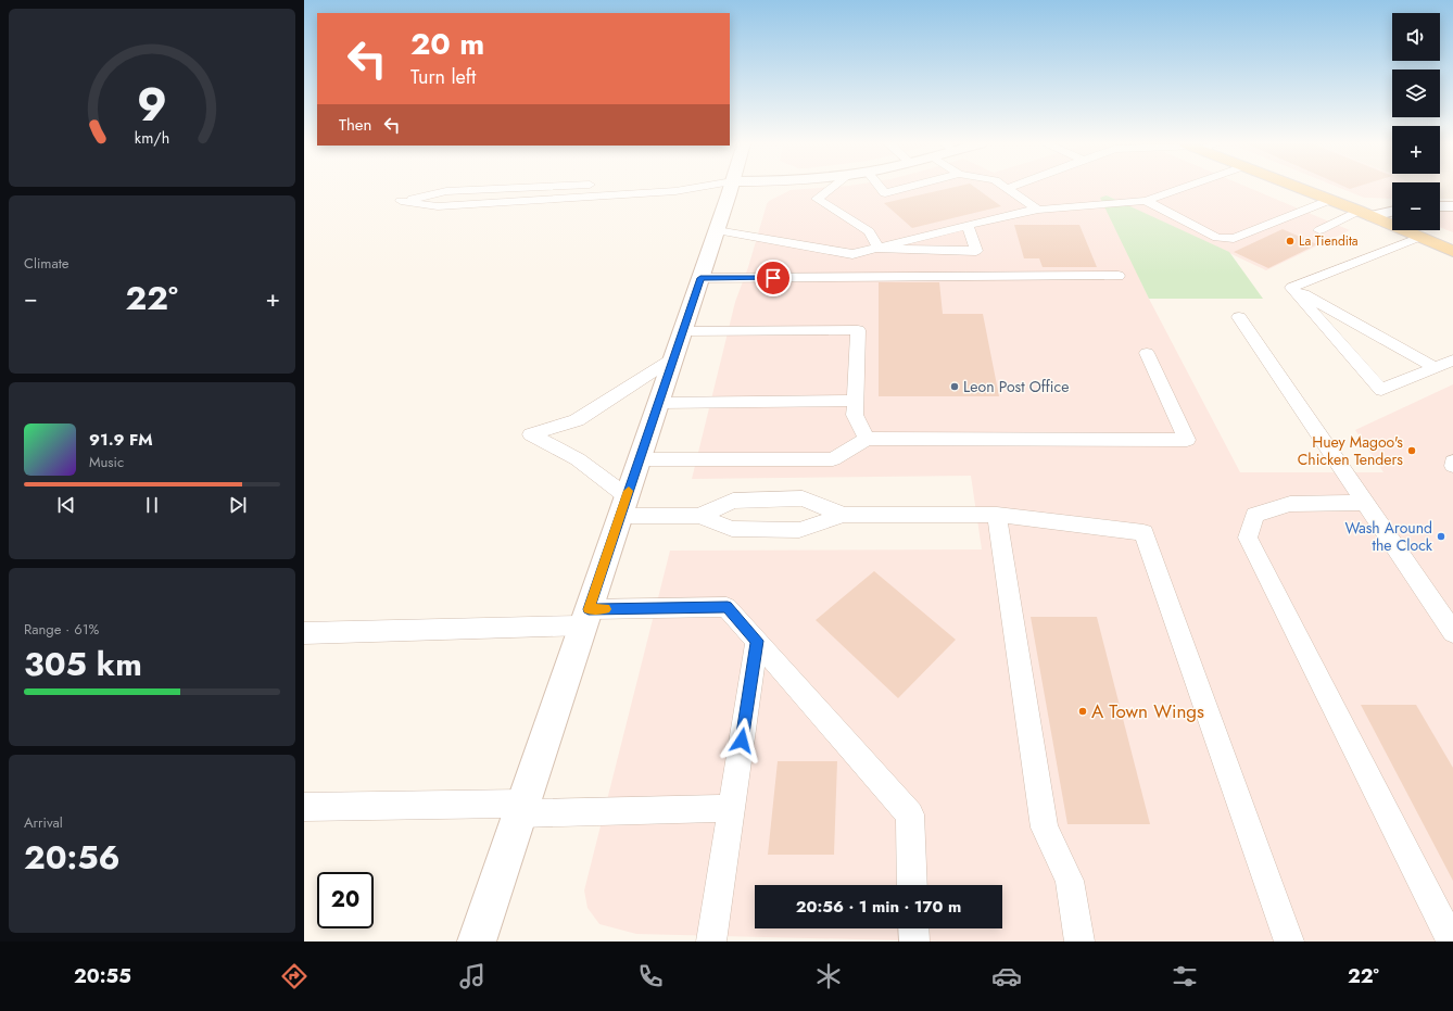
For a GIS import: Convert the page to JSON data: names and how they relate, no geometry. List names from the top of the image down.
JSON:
{
  "places": [
    "La Tiendita",
    "Leon Post Office",
    "Huey Magoo's Chicken Tenders",
    "Wash Around the Clock",
    "A Town Wings"
  ],
  "page": {
    "map_buttons": ["+", "−"],
    "turn": ["20 m", "Turn left"],
    "then": "Then",
    "tile": [
      "Climate",
      ["Range · 61%", "305 km"],
      ["Arrival", "20:56"]
    ],
    "heat": ["−", "22°", "+"],
    "song": ["91.9 FM", "Music"],
    "limit": "20",
    "trip": "20:56 · 1 min · 170 m",
    "tabs": ["20:55", "22°"],
    "gauge": ["9", "km/h"]
  }
}
